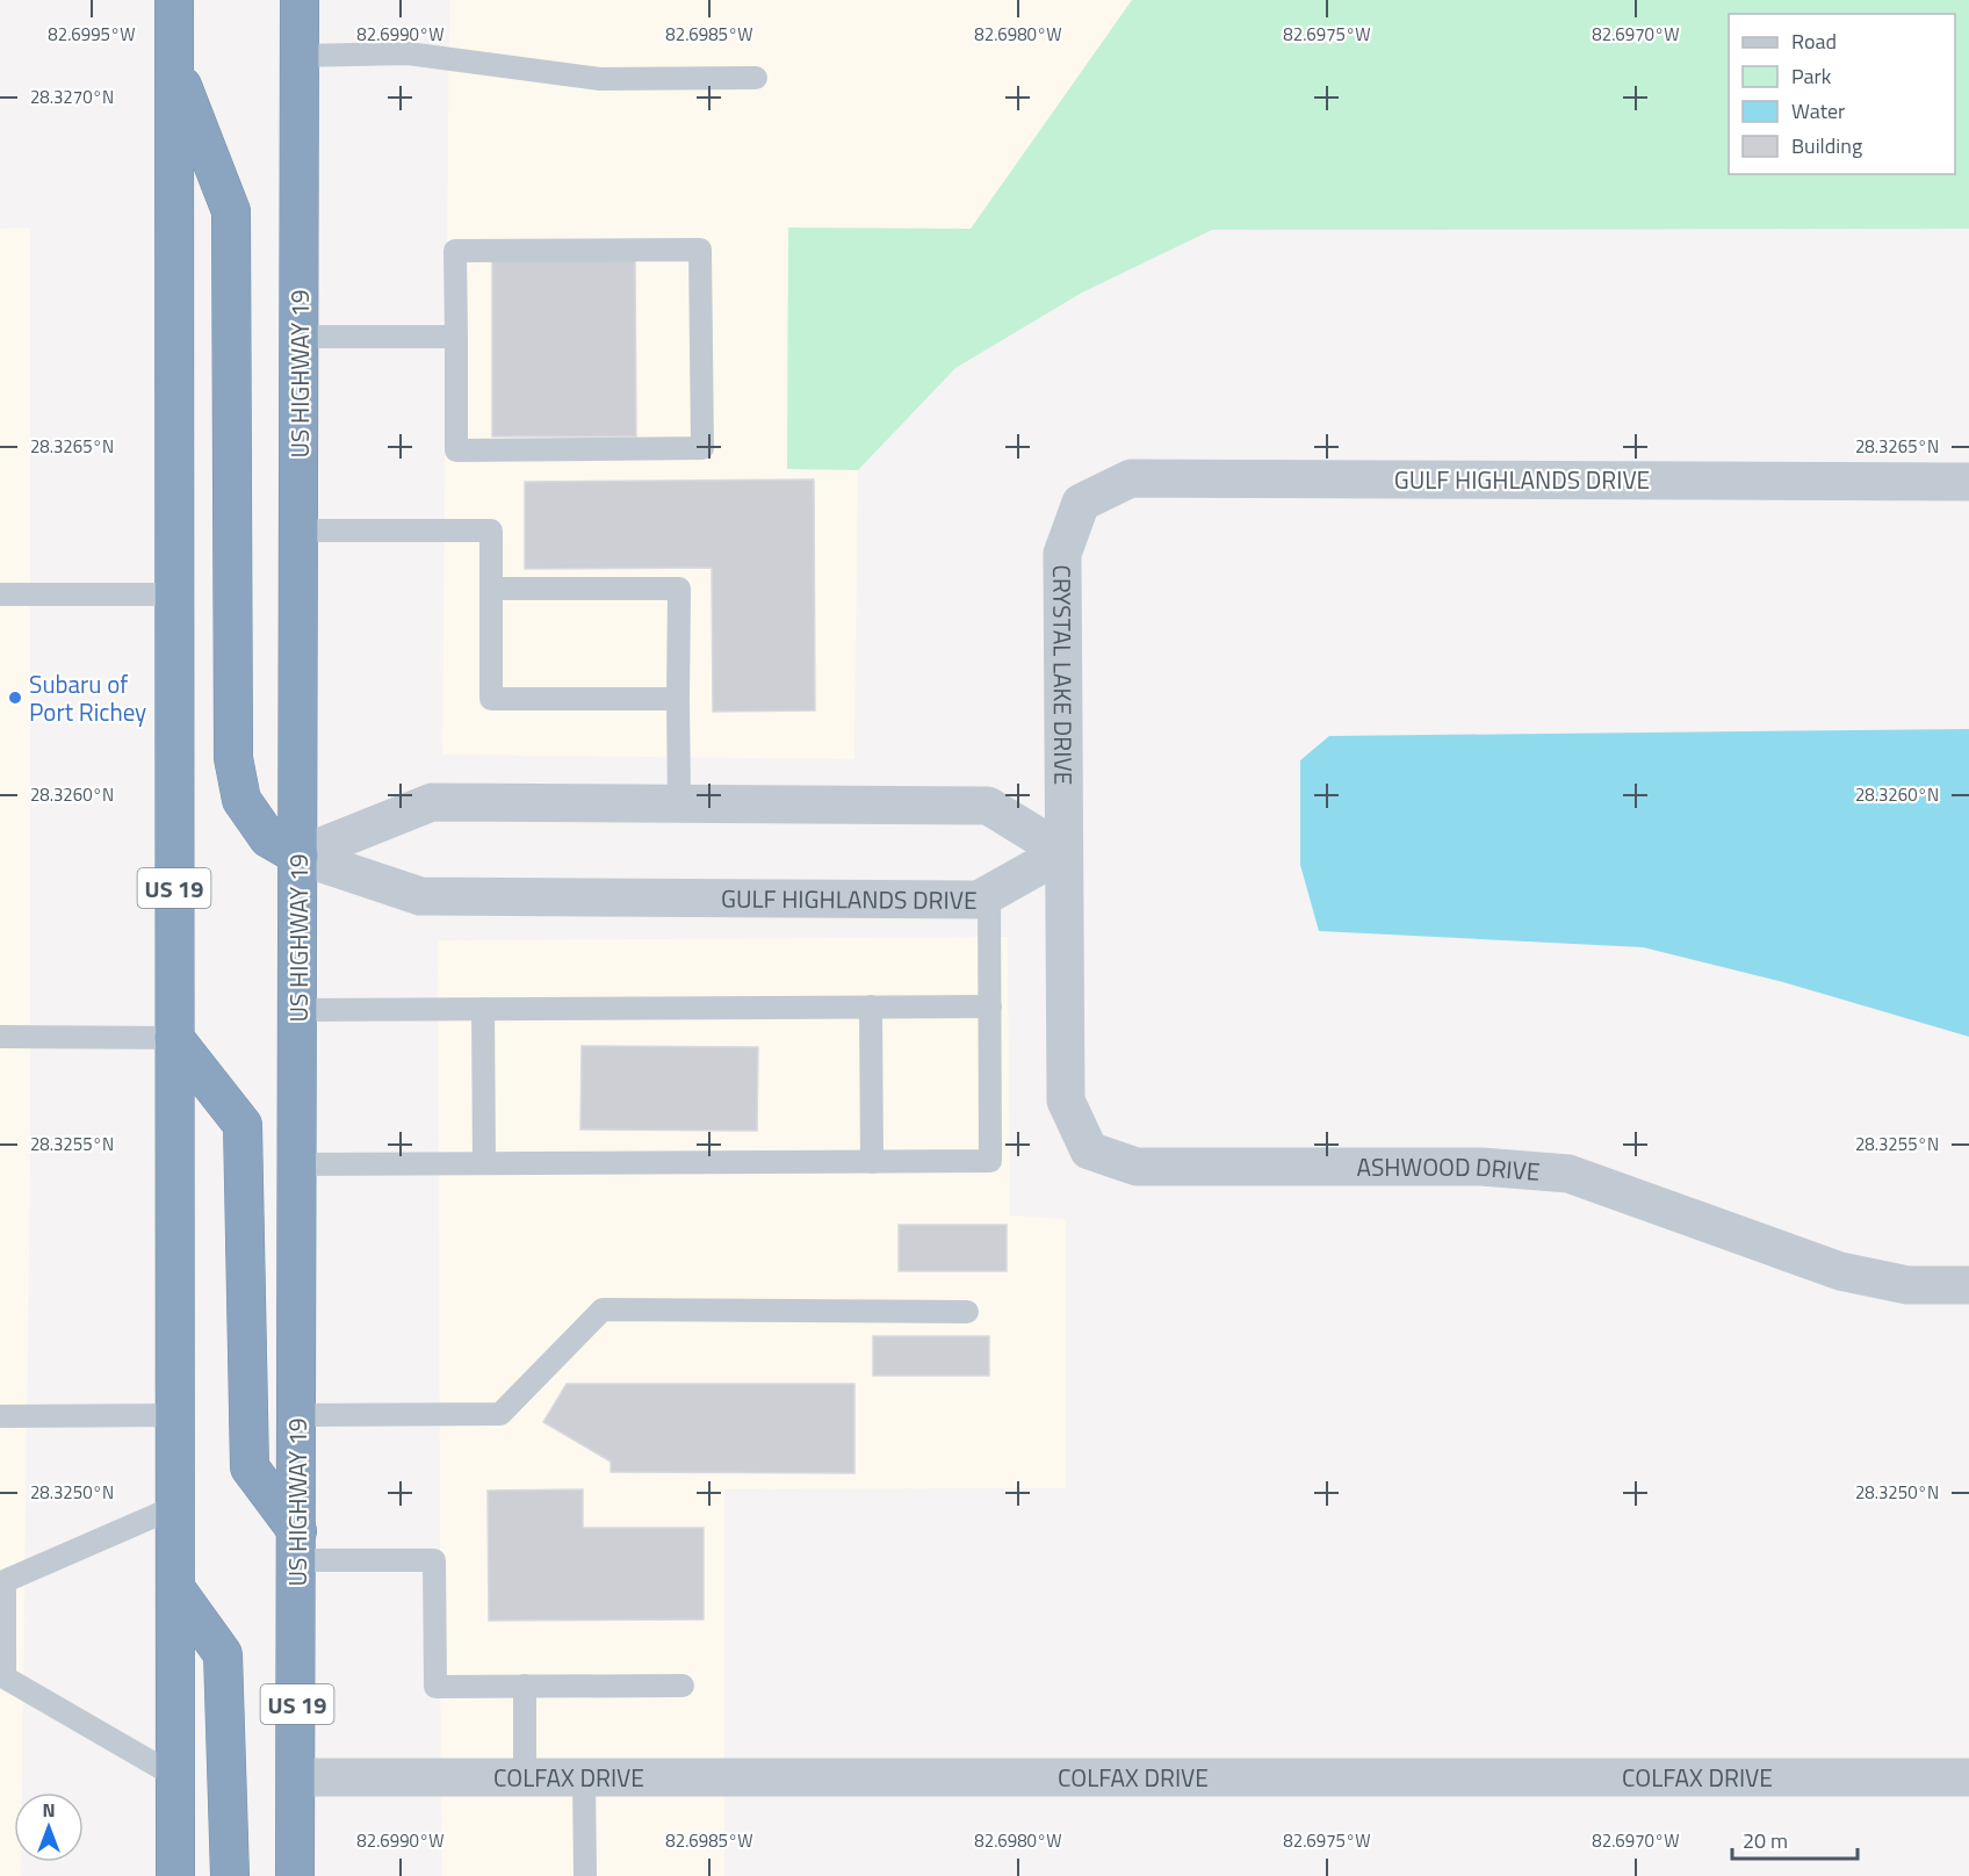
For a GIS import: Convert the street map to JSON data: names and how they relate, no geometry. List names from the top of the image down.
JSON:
{
  "streets": {
    "highway": ["US HIGHWAY 19", "US 19"],
    "street": [
      "GULF HIGHLANDS DRIVE",
      "CRYSTAL LAKE DRIVE",
      "ASHWOOD DRIVE",
      "COLFAX DRIVE"
    ]
  },
  "crossings": [
    ["US HIGHWAY 19", "GULF HIGHLANDS DRIVE"],
    ["US HIGHWAY 19", "COLFAX DRIVE"],
    ["GULF HIGHLANDS DRIVE", "CRYSTAL LAKE DRIVE"],
    ["GULF HIGHLANDS DRIVE", "ASHWOOD DRIVE"],
    ["CRYSTAL LAKE DRIVE", "ASHWOOD DRIVE"]
  ],
  "places": ["Subaru of Port Richey"],
  "legend": [
    "Road",
    "Park",
    "Water",
    "Building"
  ],
  "scale_bar": "20 m",
  "north": "top",
  "coordinates": [
    "82.6995°W",
    "82.6990°W",
    "82.6985°W",
    "82.6980°W",
    "82.6975°W",
    "82.6970°W",
    "28.3270°N",
    "28.3265°N",
    "28.3260°N",
    "28.3255°N",
    "28.3250°N"
  ]
}
